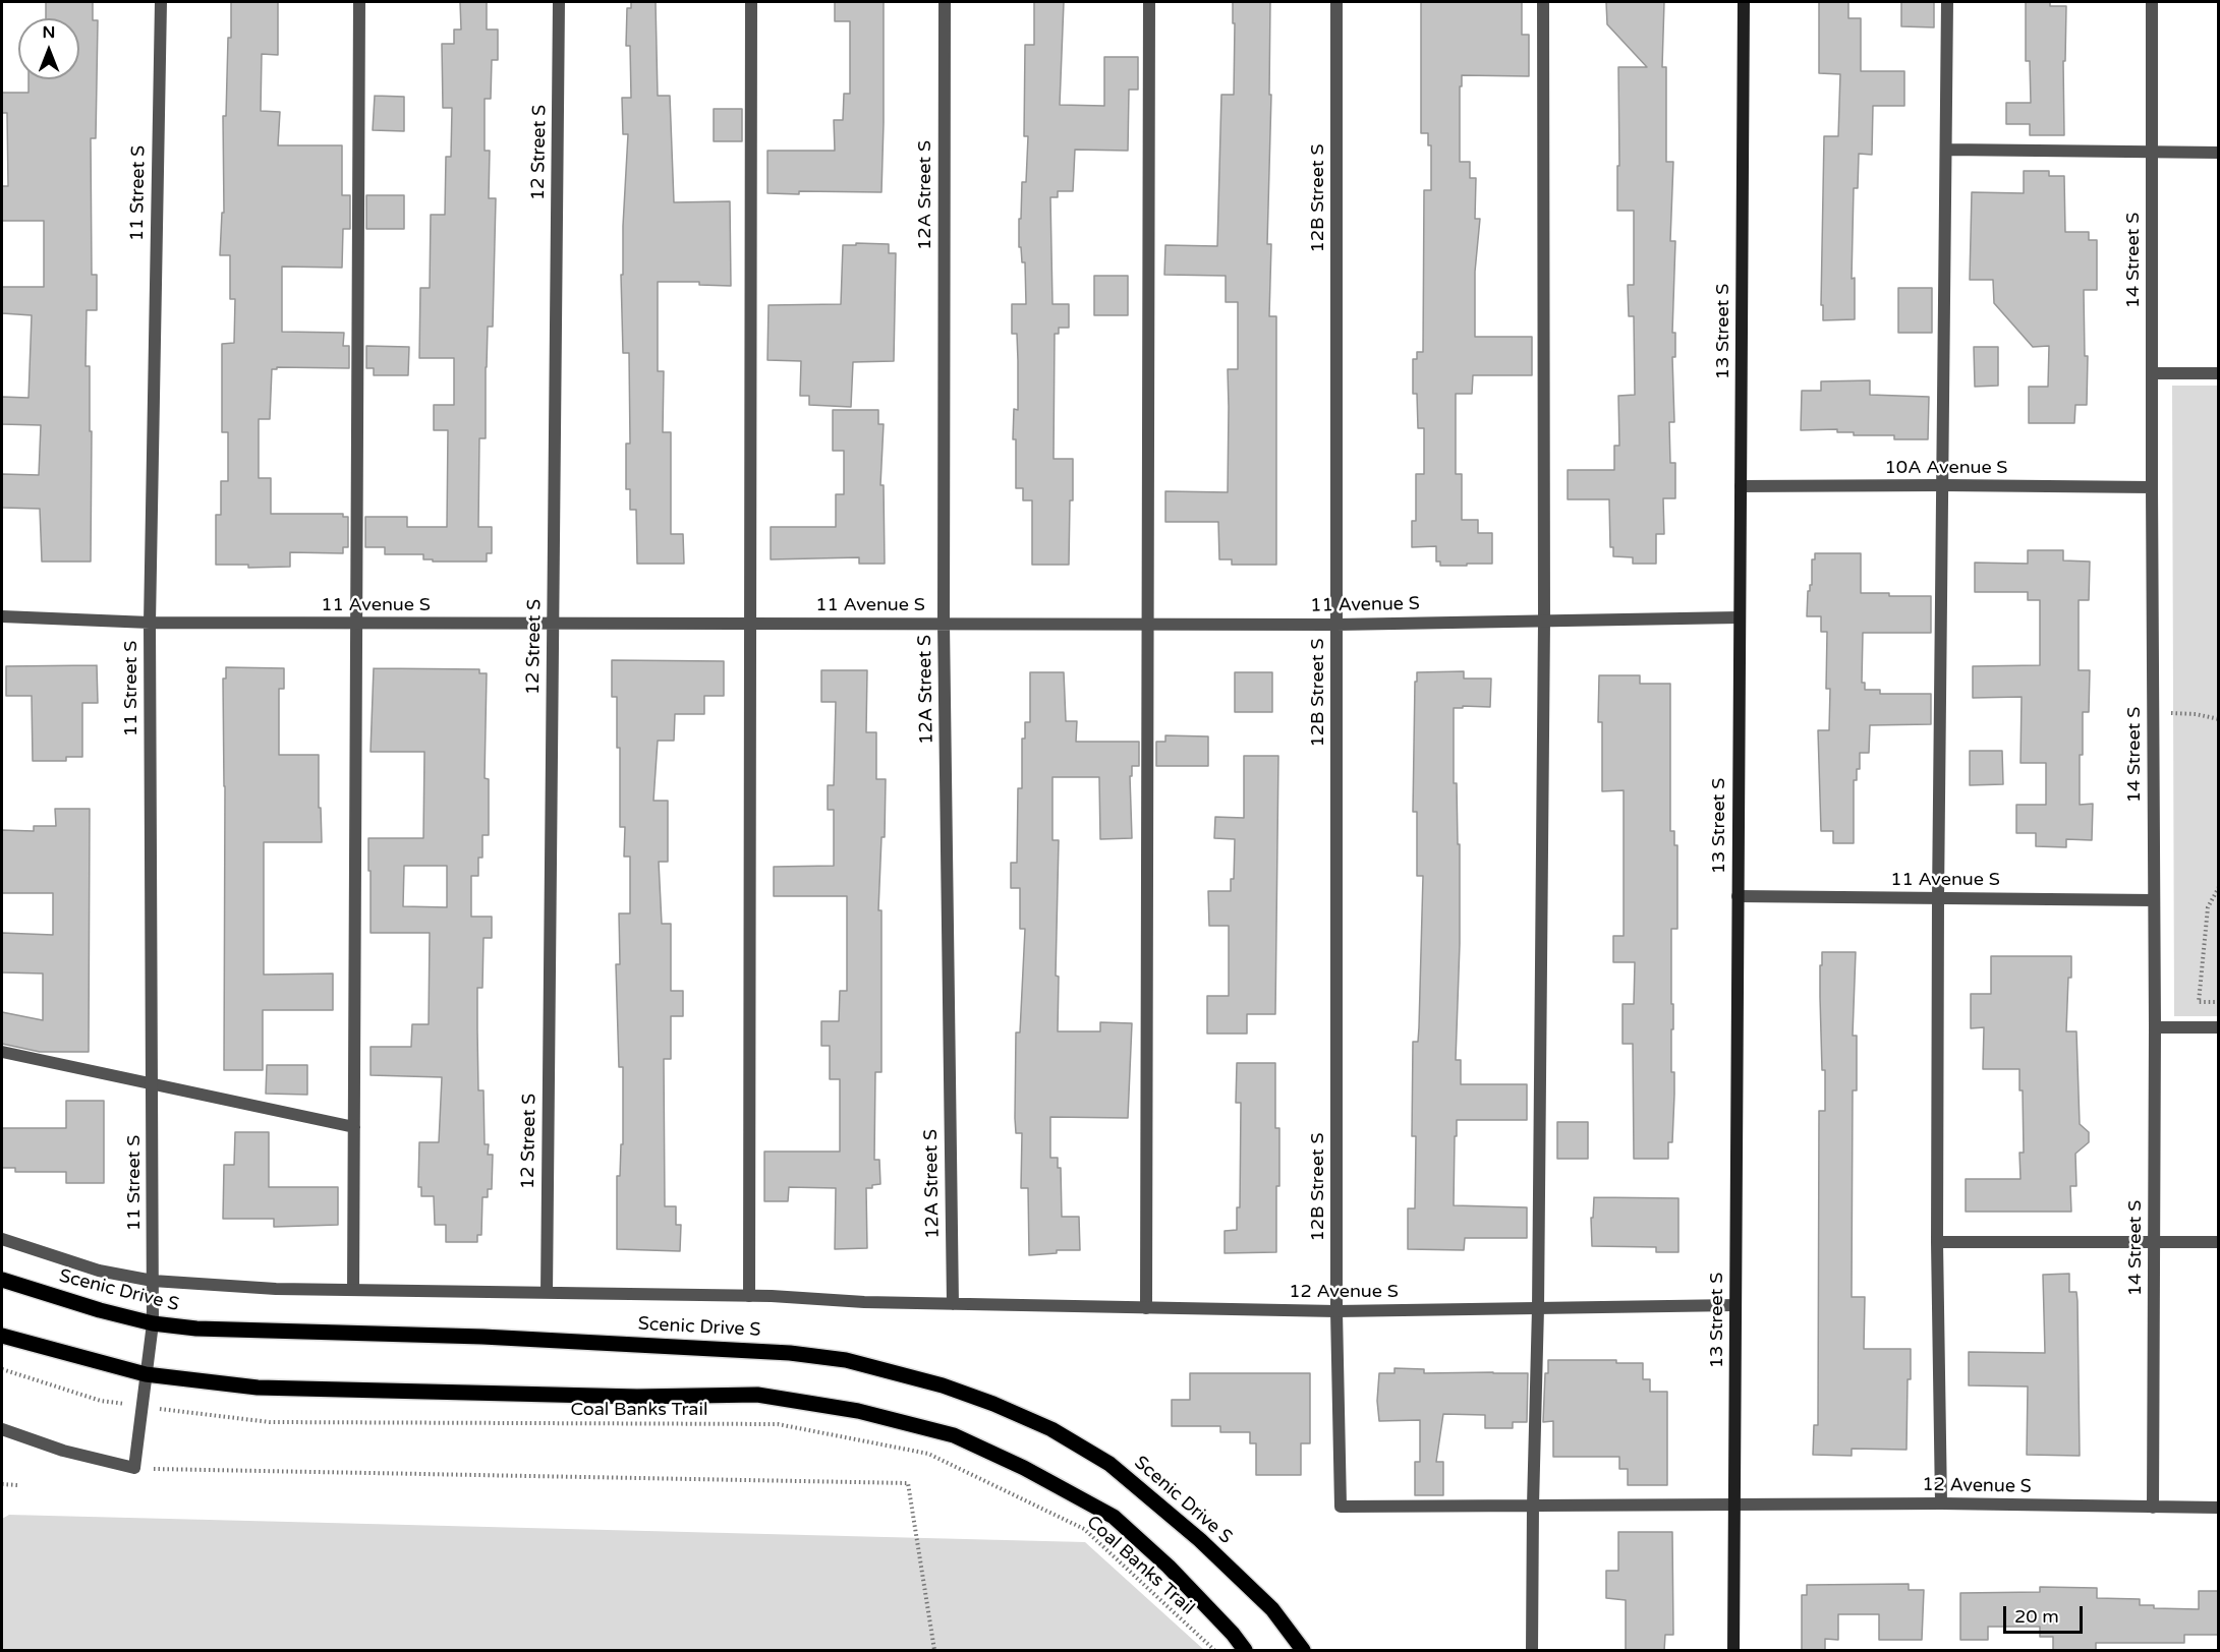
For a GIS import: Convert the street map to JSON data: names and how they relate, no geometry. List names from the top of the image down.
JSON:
{
  "streets": {
    "main road": ["Scenic Drive S"],
    "street": [
      "12 Street S",
      "11 Street S",
      "12A Street S",
      "12B Street S",
      "14 Street S",
      "13 Street S",
      "10A Avenue S",
      "11 Avenue S",
      "12 Avenue S"
    ],
    "path": ["Coal Banks Trail"]
  },
  "crossings": [
    ["12 Street S", "11 Avenue S"],
    ["12 Street S", "Scenic Drive S"],
    ["11 Street S", "11 Avenue S"],
    ["11 Street S", "Scenic Drive S"],
    ["11 Street S", "Coal Banks Trail"],
    ["12A Street S", "11 Avenue S"],
    ["12A Street S", "Scenic Drive S"],
    ["12A Street S", "12 Avenue S"],
    ["12B Street S", "11 Avenue S"],
    ["12B Street S", "12 Avenue S"],
    ["14 Street S", "10A Avenue S"],
    ["14 Street S", "11 Avenue S"],
    ["14 Street S", "12 Avenue S"],
    ["13 Street S", "10A Avenue S"],
    ["13 Street S", "11 Avenue S"],
    ["13 Street S", "12 Avenue S"],
    ["Scenic Drive S", "12 Avenue S"]
  ],
  "scale_bar": "20 m",
  "north": "top"
}
